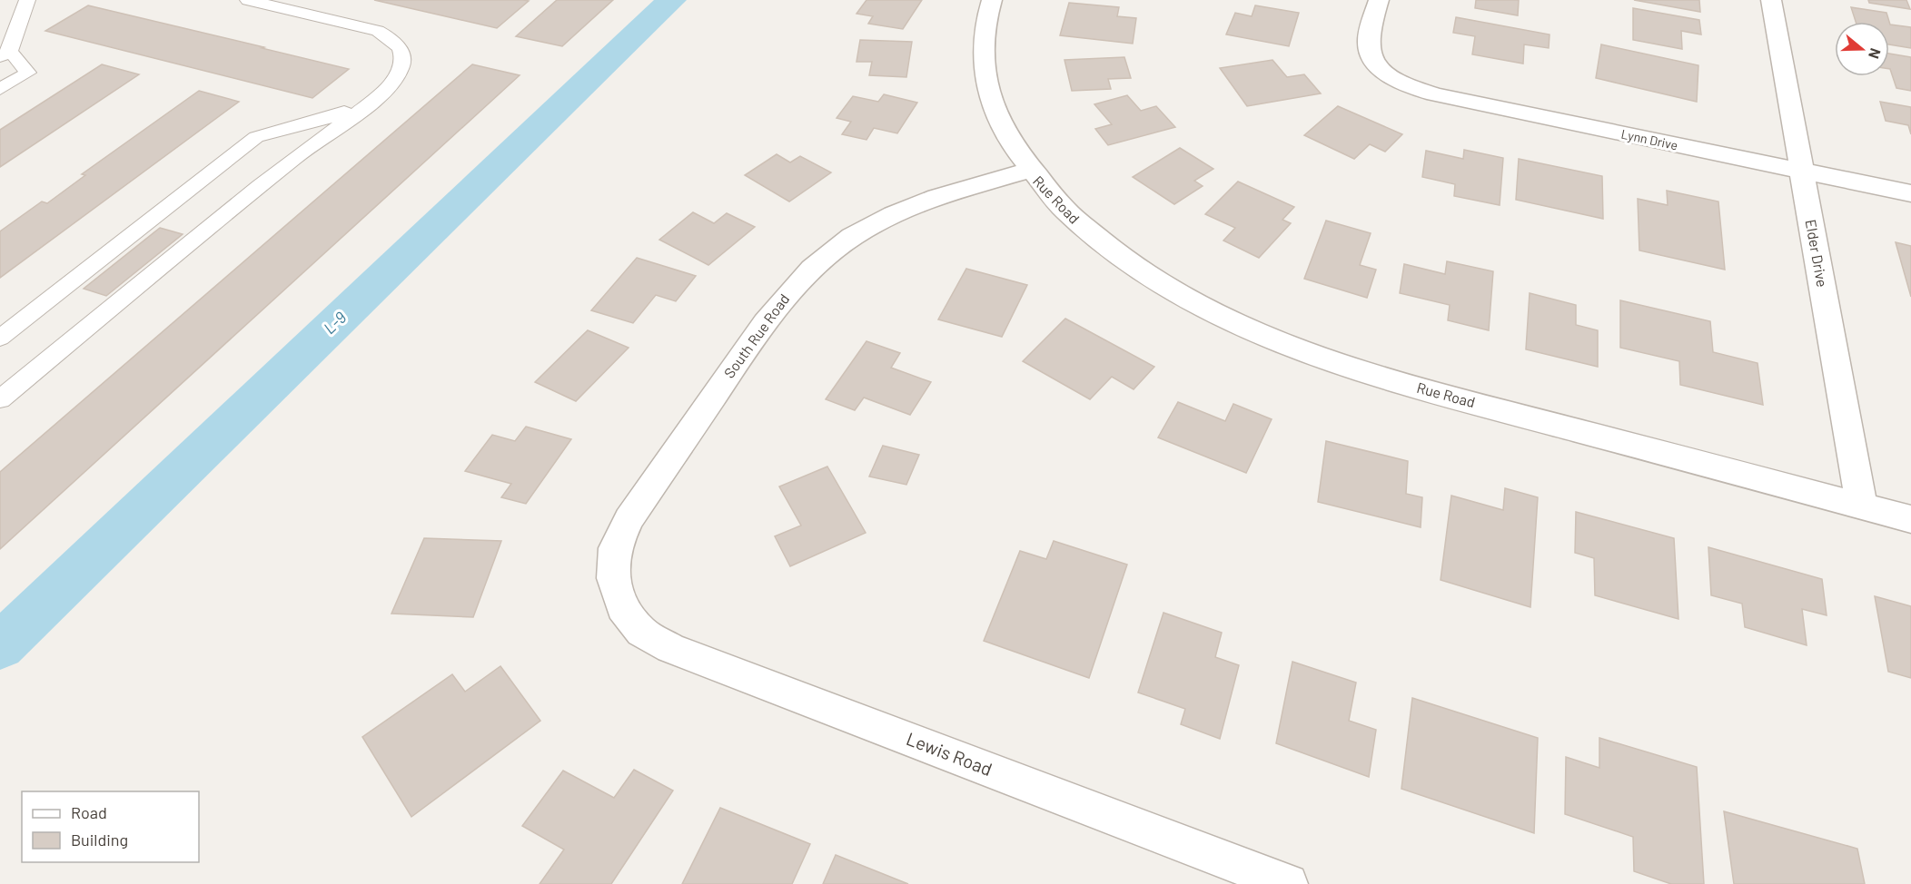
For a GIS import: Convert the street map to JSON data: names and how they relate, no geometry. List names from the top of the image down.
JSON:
{
  "streets": {
    "street": [
      "Lynn Drive",
      "Rue Road",
      "Elder Drive",
      "South Rue Road",
      "Lewis Road"
    ]
  },
  "crossings": [
    ["Lynn Drive", "Elder Drive"],
    ["Rue Road", "Elder Drive"],
    ["Rue Road", "South Rue Road"],
    ["South Rue Road", "Lewis Road"]
  ],
  "water": ["L-9"],
  "legend": ["Road", "Building"],
  "north": "right"
}
